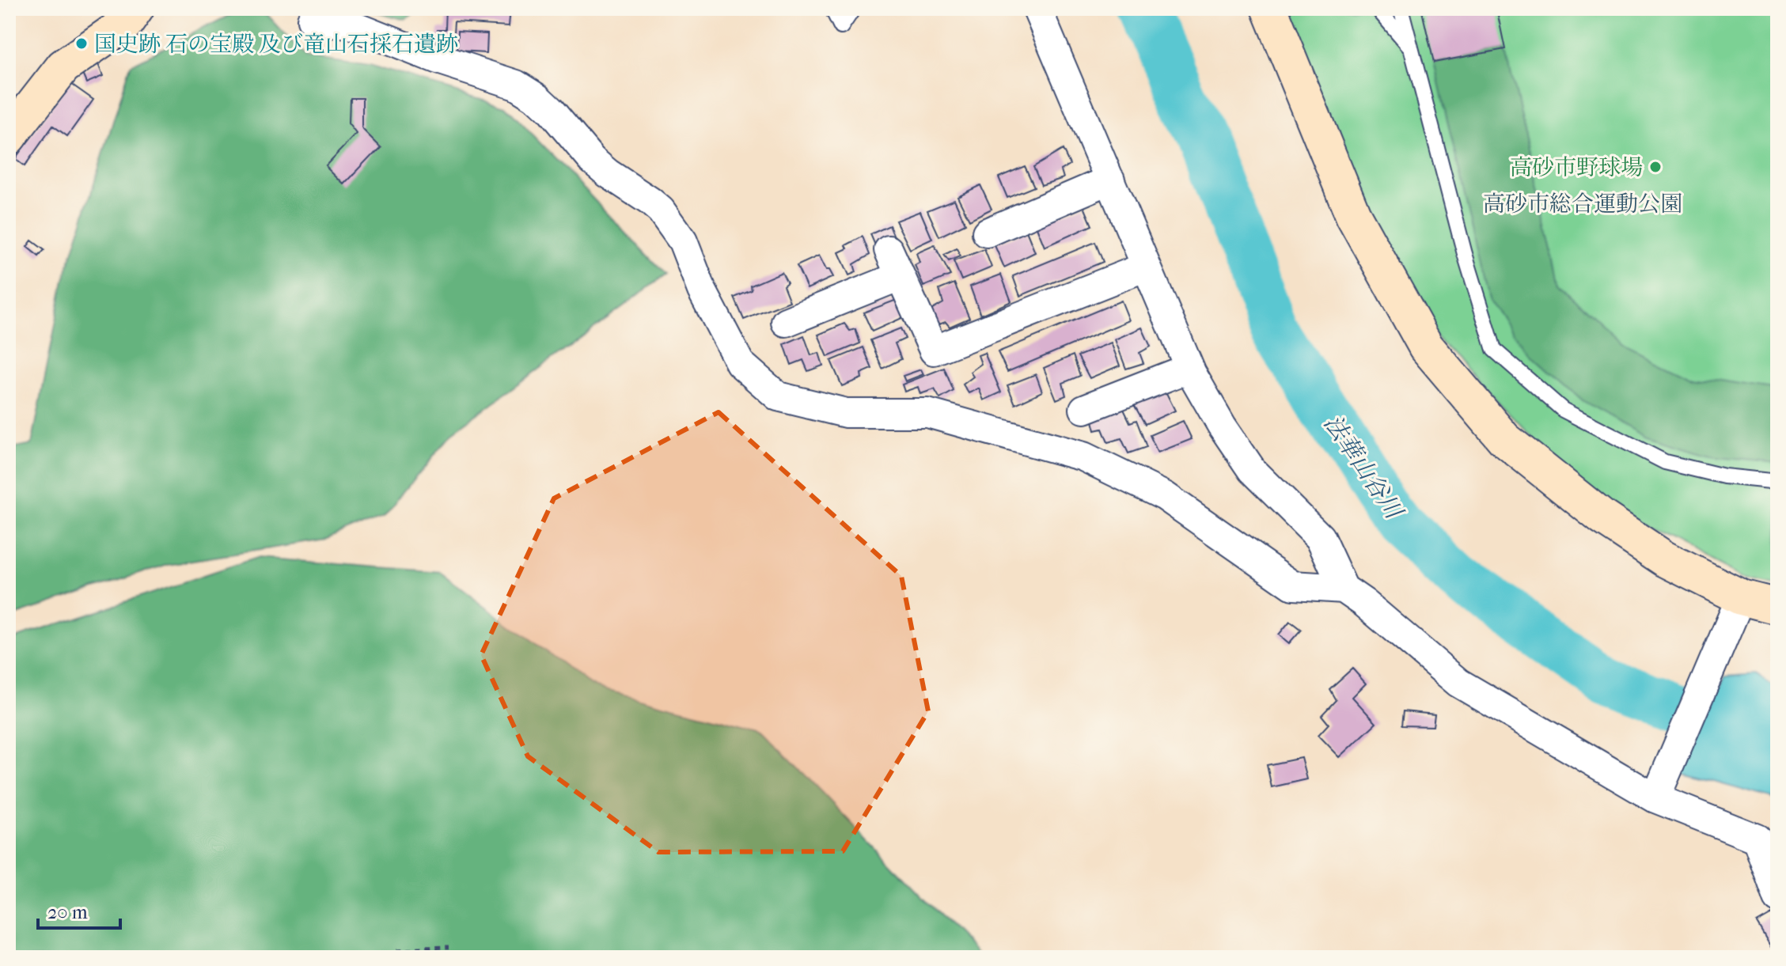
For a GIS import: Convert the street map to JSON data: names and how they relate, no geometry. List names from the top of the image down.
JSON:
{
  "water": ["法華山谷川"],
  "parks": ["高砂市総合運動公園"],
  "places": ["国史跡 石の宝殿 及び竜山石採石遺跡", "高砂市野球場"],
  "scale_bar": "20 m"
}
